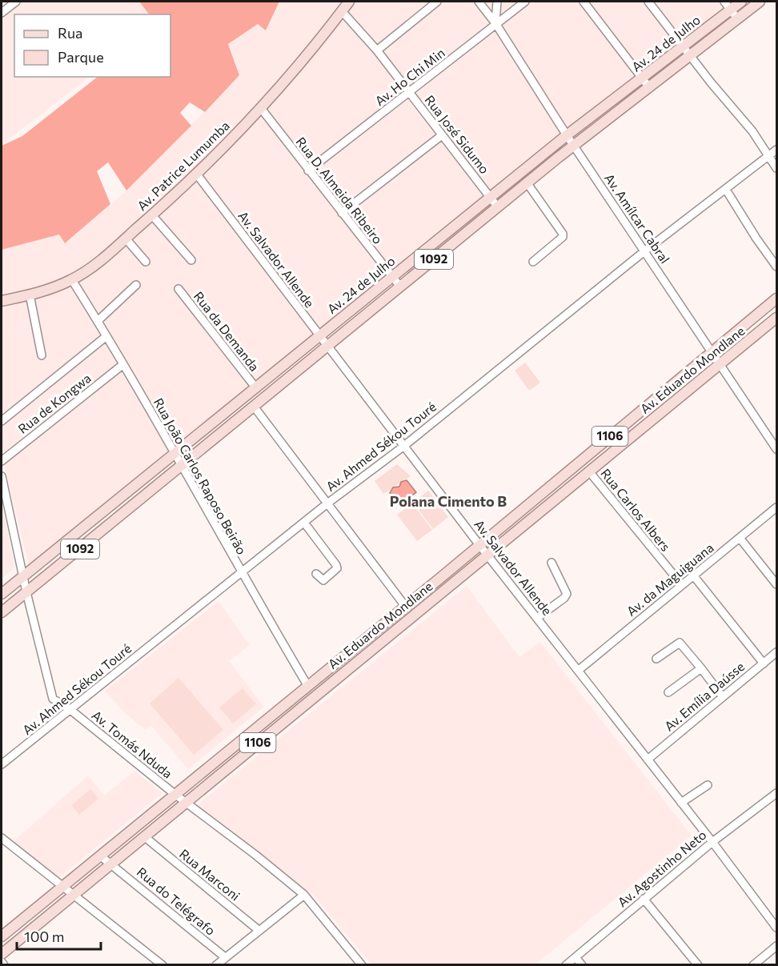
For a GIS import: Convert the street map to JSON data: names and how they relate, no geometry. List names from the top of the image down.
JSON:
{
  "streets": {
    "main road": [
      "Av. 24 de Julho",
      "Av. Patrice Lumumba",
      "1092",
      "Av. Eduardo Mondlane",
      "1106"
    ],
    "street": [
      "Av. Ho Chi Min",
      "Rua José Sidumo",
      "Rua D. Almeida Ribeiro",
      "Av. Amílcar Cabral",
      "Av. Salvador Allende",
      "Rua da Demanda",
      "Rua de Kongwa",
      "Av. Ahmed Sékou Touré",
      "Rua João Carlos Raposo Beirão",
      "Rua Carlos Albers",
      "Av. da Maguiguana",
      "Av. Emília Daússe",
      "Av. Tomás Nduda",
      "Av. Agostinho Neto",
      "Rua Marconi",
      "Rua do Telégrafo"
    ]
  },
  "crossings": [
    ["Av. 24 de Julho", "Rua José Sidumo"],
    ["Av. 24 de Julho", "Rua D. Almeida Ribeiro"],
    ["Av. 24 de Julho", "Av. Amílcar Cabral"],
    ["Av. 24 de Julho", "Av. Salvador Allende"],
    ["Av. 24 de Julho", "Rua da Demanda"],
    ["Av. 24 de Julho", "Rua João Carlos Raposo Beirão"],
    ["Av. 24 de Julho", "Av. Tomás Nduda"],
    ["Av. Ho Chi Min", "Rua José Sidumo"],
    ["Av. Ho Chi Min", "Rua D. Almeida Ribeiro"],
    ["Av. Ho Chi Min", "Av. Amílcar Cabral"],
    ["Rua José Sidumo", "Av. Patrice Lumumba"],
    ["Av. Patrice Lumumba", "Rua D. Almeida Ribeiro"],
    ["Av. Patrice Lumumba", "Av. Salvador Allende"],
    ["Av. Patrice Lumumba", "Rua João Carlos Raposo Beirão"],
    ["Av. Amílcar Cabral", "Av. Eduardo Mondlane"],
    ["Av. Amílcar Cabral", "Av. Ahmed Sékou Touré"],
    ["Av. Salvador Allende", "Av. Eduardo Mondlane"],
    ["Av. Salvador Allende", "Av. Ahmed Sékou Touré"],
    ["Av. Salvador Allende", "Av. da Maguiguana"],
    ["Av. Salvador Allende", "Av. Emília Daússe"],
    ["Av. Salvador Allende", "Av. Agostinho Neto"],
    ["Av. Eduardo Mondlane", "Rua João Carlos Raposo Beirão"],
    ["Av. Eduardo Mondlane", "Rua Carlos Albers"],
    ["Av. Eduardo Mondlane", "Av. Tomás Nduda"],
    ["Av. Eduardo Mondlane", "Rua Marconi"],
    ["Av. Eduardo Mondlane", "Rua do Telégrafo"],
    ["Rua de Kongwa", "Rua João Carlos Raposo Beirão"],
    ["Av. Ahmed Sékou Touré", "Rua João Carlos Raposo Beirão"],
    ["Av. Ahmed Sékou Touré", "Av. Tomás Nduda"],
    ["Rua Carlos Albers", "Av. da Maguiguana"]
  ],
  "districts": ["Polana Cimento B"],
  "legend": ["Rua", "Parque"],
  "scale_bar": "100 m"
}
